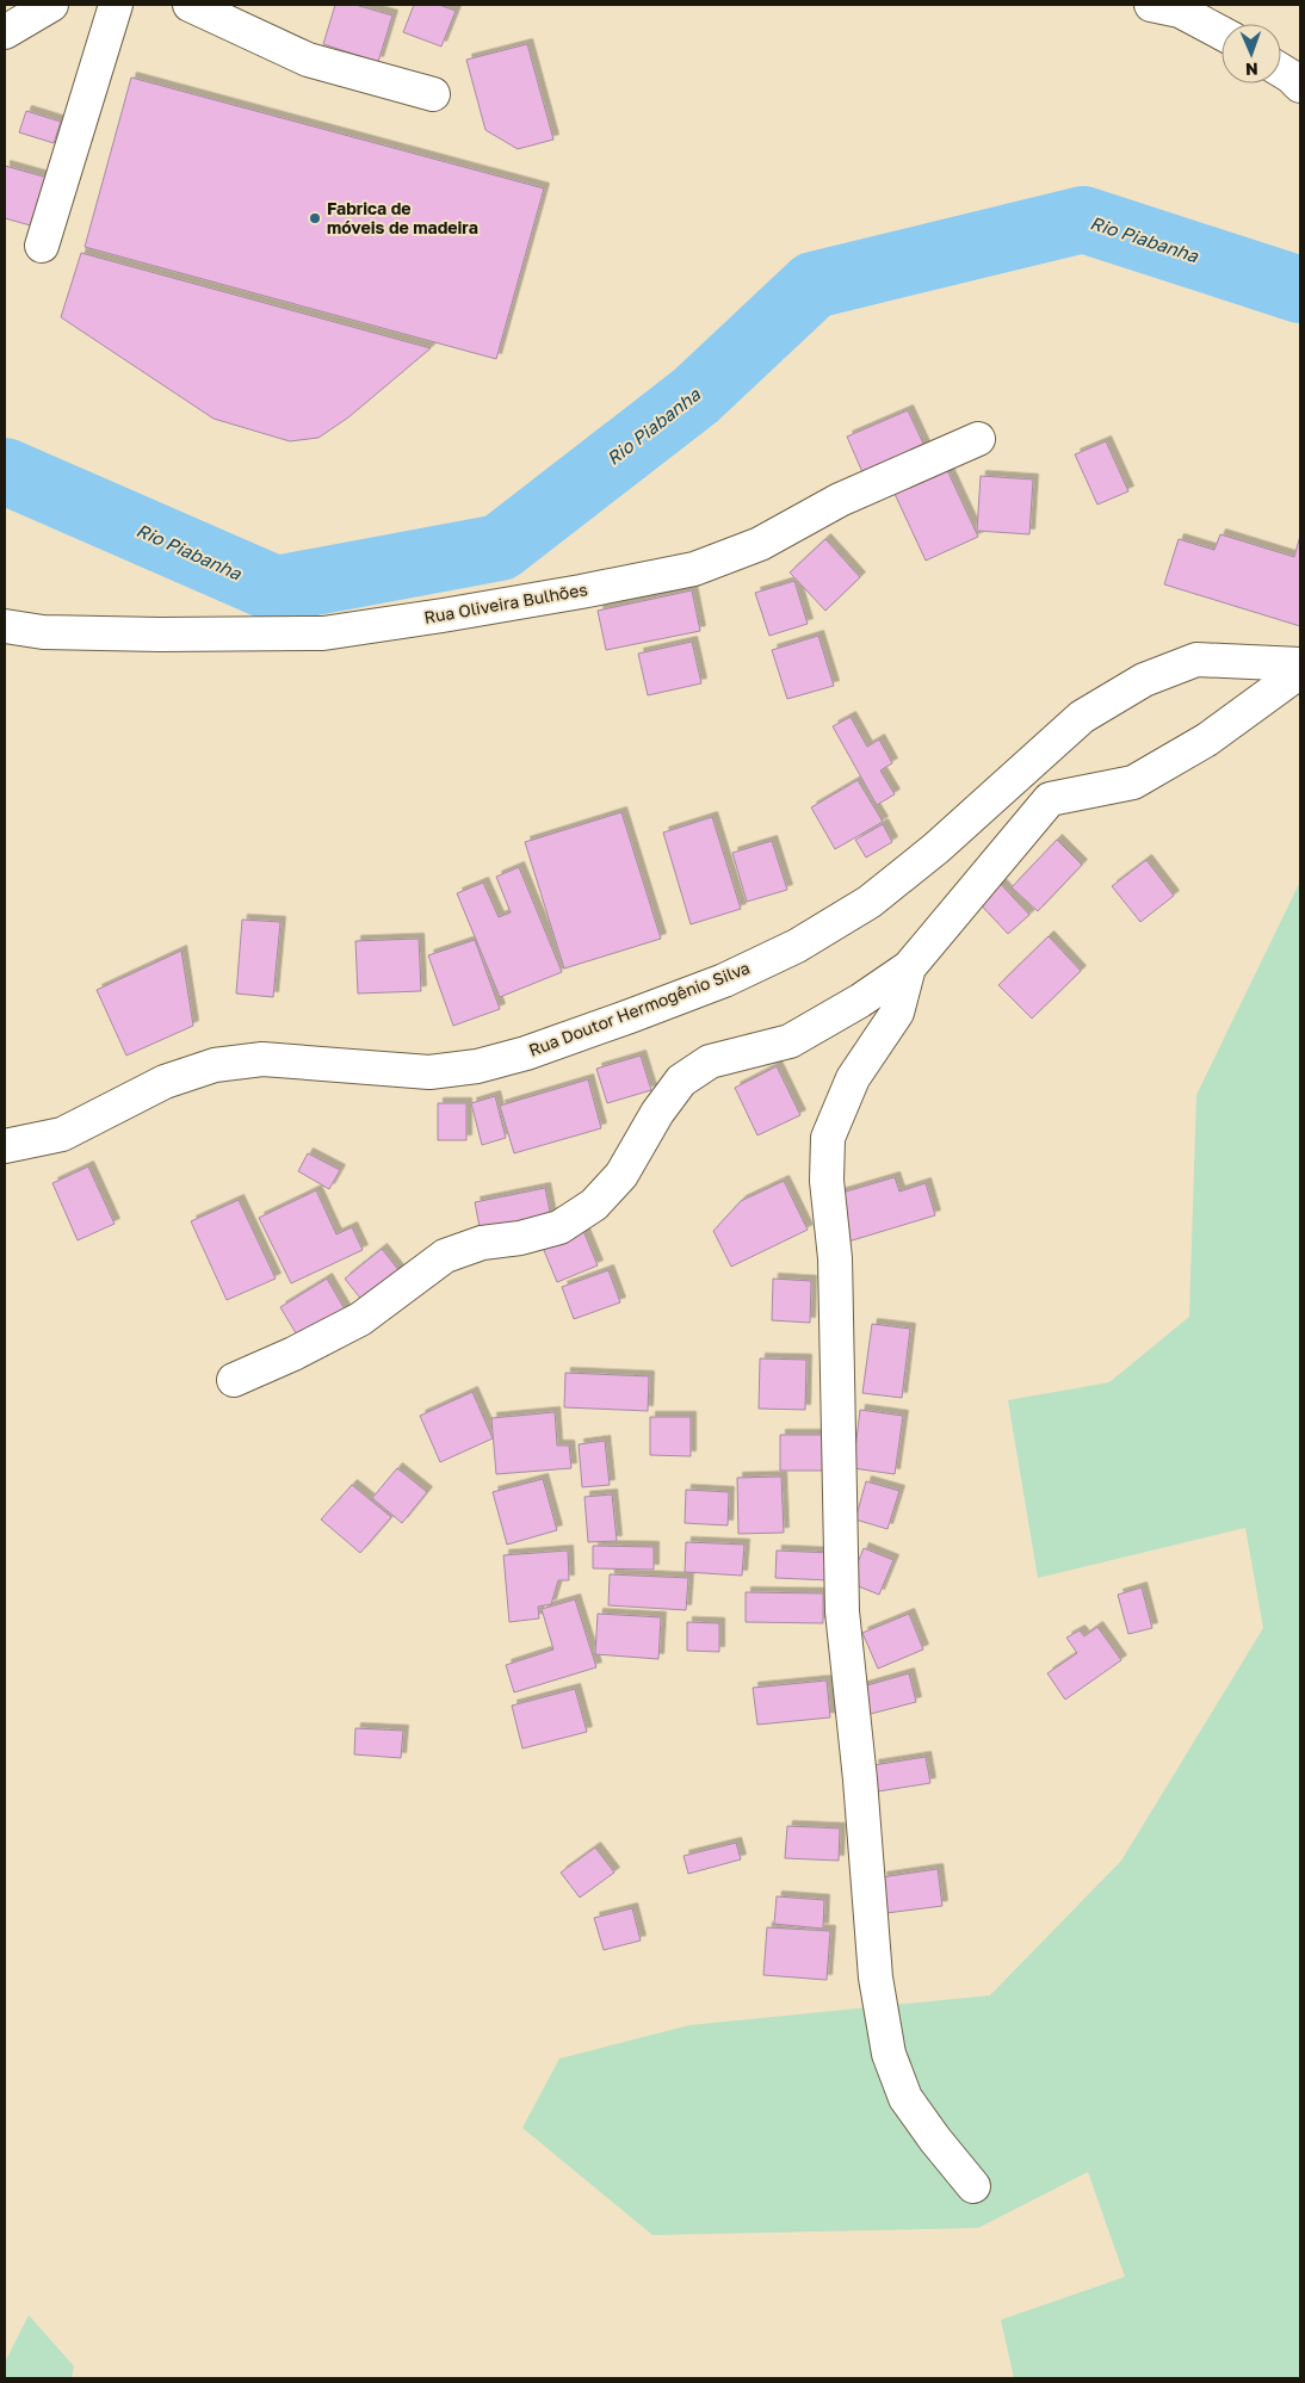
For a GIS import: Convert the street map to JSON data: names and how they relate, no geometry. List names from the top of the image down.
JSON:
{
  "streets": {
    "street": ["Rua Oliveira Bulhões", "Rua Doutor Hermogênio Silva"]
  },
  "water": ["Rio Piabanha"],
  "places": ["Fabrica de móveis de madeira"],
  "north": "bottom"
}
